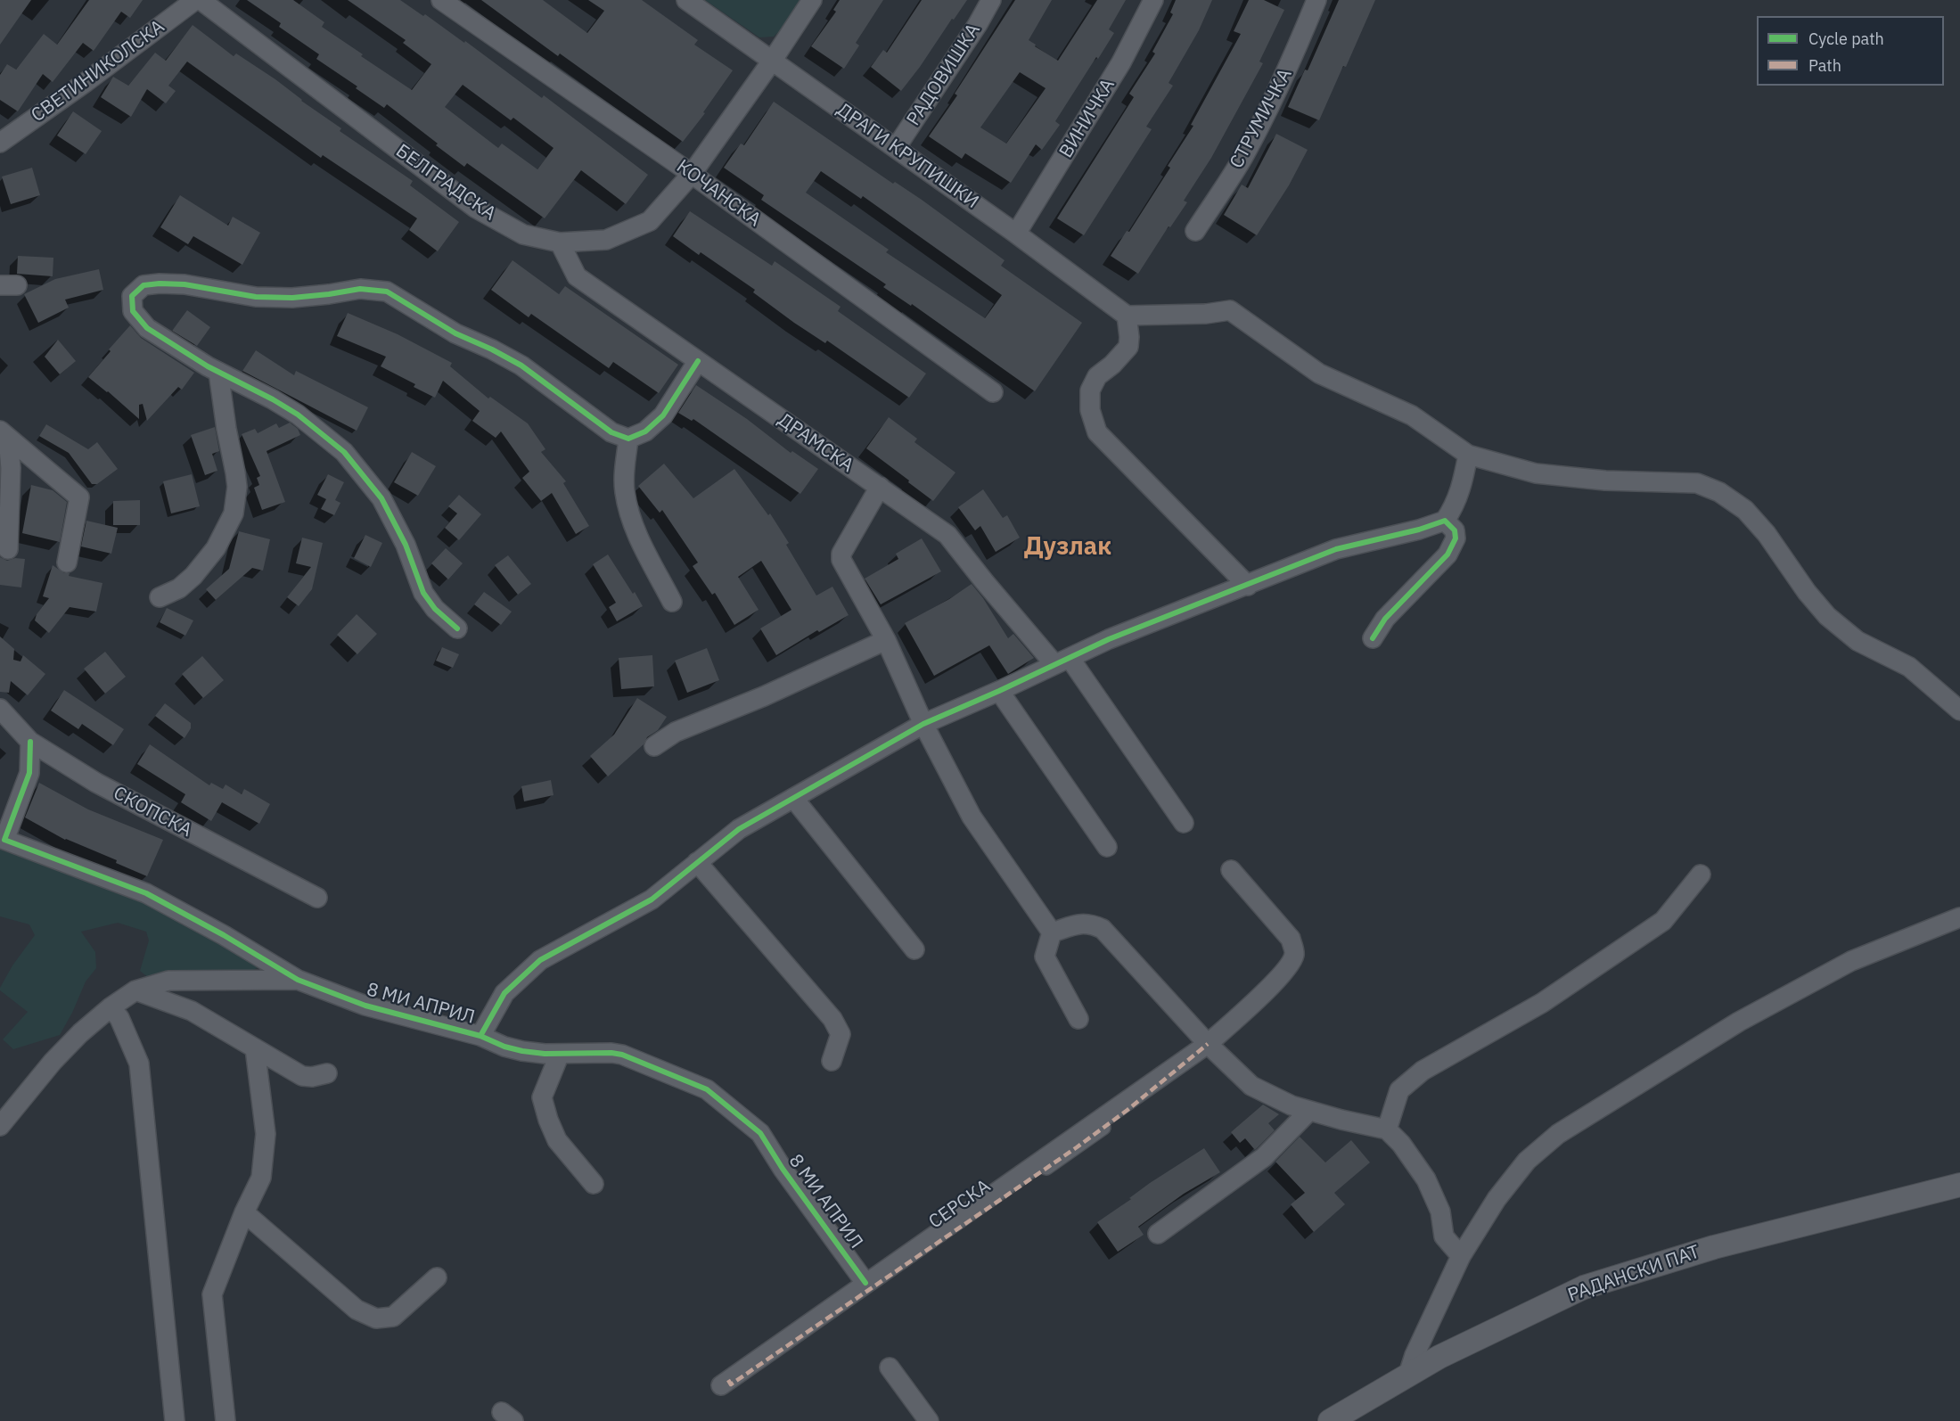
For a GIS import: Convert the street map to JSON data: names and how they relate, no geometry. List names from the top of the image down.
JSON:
{
  "streets": {
    "street": [
      "СВЕТИНИКОЛСКА",
      "РАДОВИШКА",
      "ВИНИЧКА",
      "СТРУМИЧКА",
      "ДРАГИ КРУПИШКИ",
      "БЕЛГРАДСКА",
      "КОЧАНСКА",
      "ДРАМСКА",
      "СКОПСКА",
      "8 МИ АПРИЛ",
      "СЕРСКА",
      "РАДАНСКИ ПАТ"
    ]
  },
  "crossings": [
    ["РАДОВИШКА", "ДРАГИ КРУПИШКИ"],
    ["ВИНИЧКА", "ДРАГИ КРУПИШКИ"],
    ["ДРАГИ КРУПИШКИ", "БЕЛГРАДСКА"],
    ["БЕЛГРАДСКА", "КОЧАНСКА"],
    ["БЕЛГРАДСКА", "ДРАМСКА"],
    ["СКОПСКА", "8 МИ АПРИЛ"]
  ],
  "districts": ["Дузлак"],
  "legend": ["Cycle path", "Path"]
}
